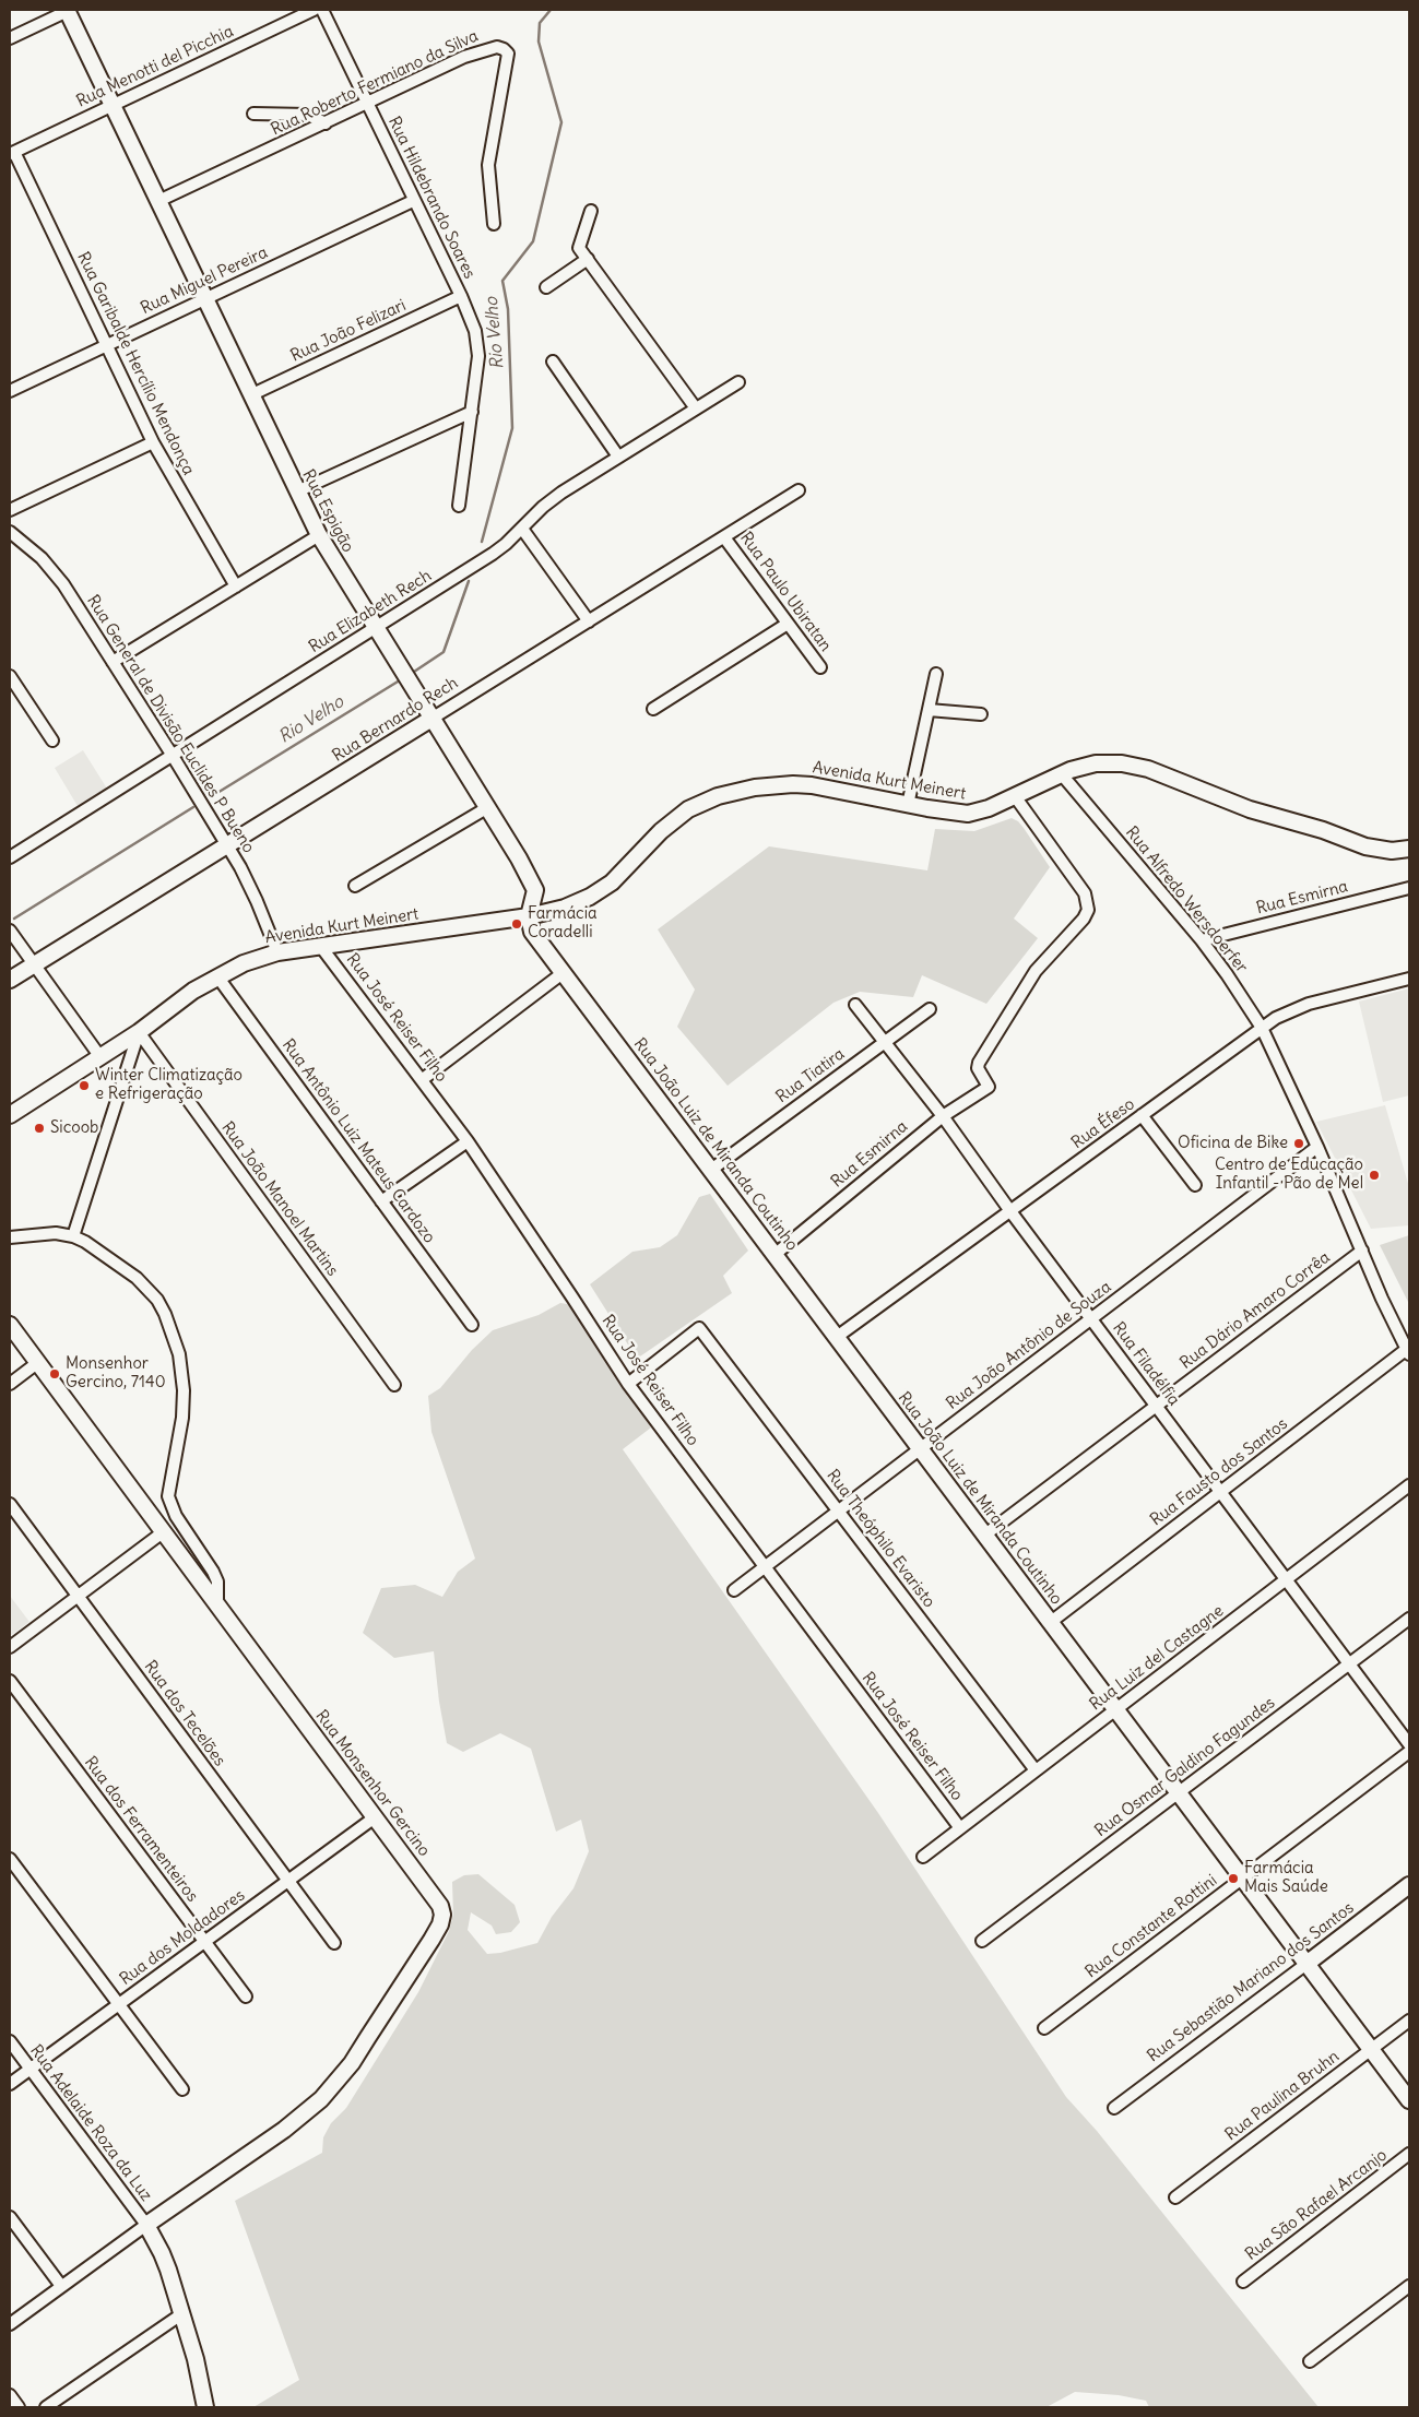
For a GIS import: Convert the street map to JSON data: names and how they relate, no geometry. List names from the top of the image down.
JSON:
{
  "streets": {
    "main road": [
      "Rua Espigão",
      "Rua Bernardo Rech",
      "Avenida Kurt Meinert",
      "Rua João Luiz de Miranda Coutinho",
      "Rua Monsenhor Gercino",
      "Rua Sebastião Mariano dos Santos"
    ],
    "street": [
      "Rua Menotti del Picchia",
      "Rua Roberto Fermiano da Silva",
      "Rua Hildebrando Soares",
      "Rua Miguel Pereira",
      "Rua João Felizari",
      "Rua Garibalde Hercílio Mendonça",
      "Rua Paulo Ubiratan",
      "Rua Elizabeth Rech",
      "Rua General de Divisão Euclides P Bueno",
      "Rua Esmirna",
      "Rua Alfredo Wersdoerfer",
      "Rua José Reiser Filho",
      "Rua Tiatira",
      "Rua Éfeso",
      "Rua Antônio Luiz Mateus Cardozo",
      "Rua João Manoel Martins",
      "Rua Dário Amaro Corrêa",
      "Rua João Antônio de Souza",
      "Rua Filadélfia",
      "Rua Fausto dos Santos",
      "Rua Theóphilo Evaristo",
      "Rua Luiz del Castagne",
      "Rua dos Tecelões",
      "Rua Osmar Galdino Fagundes",
      "Rua dos Ferramenteiros",
      "Rua Constante Rottini",
      "Rua dos Moldadores",
      "Rua Paulina Bruhn",
      "Rua Adelaide Roza da Luz",
      "Rua São Rafael Arcanjo"
    ]
  },
  "crossings": [
    ["Rua Menotti del Picchia", "Rua Garibalde Hercílio Mendonça"],
    ["Rua Menotti del Picchia", "Rua Espigão"],
    ["Rua Roberto Fermiano da Silva", "Rua Hildebrando Soares"],
    ["Rua Roberto Fermiano da Silva", "Rua Espigão"],
    ["Rua Hildebrando Soares", "Rua Miguel Pereira"],
    ["Rua Hildebrando Soares", "Rua João Felizari"],
    ["Rua Miguel Pereira", "Rua Garibalde Hercílio Mendonça"],
    ["Rua Miguel Pereira", "Rua Espigão"],
    ["Rua João Felizari", "Rua Espigão"],
    ["Rua Espigão", "Rua Elizabeth Rech"],
    ["Rua Espigão", "Rua Bernardo Rech"],
    ["Rua Paulo Ubiratan", "Rua Bernardo Rech"],
    ["Rua Elizabeth Rech", "Rua General de Divisão Euclides P Bueno"],
    ["Rua Bernardo Rech", "Rua General de Divisão Euclides P Bueno"],
    ["Rua General de Divisão Euclides P Bueno", "Avenida Kurt Meinert"],
    ["Avenida Kurt Meinert", "Rua Esmirna"],
    ["Avenida Kurt Meinert", "Rua Alfredo Wersdoerfer"],
    ["Avenida Kurt Meinert", "Rua José Reiser Filho"],
    ["Avenida Kurt Meinert", "Rua Antônio Luiz Mateus Cardozo"],
    ["Avenida Kurt Meinert", "Rua João Luiz de Miranda Coutinho"],
    ["Avenida Kurt Meinert", "Rua João Manoel Martins"],
    ["Rua Esmirna", "Rua Alfredo Wersdoerfer"],
    ["Rua Esmirna", "Rua João Luiz de Miranda Coutinho"],
    ["Rua Esmirna", "Rua Filadélfia"],
    ["Rua Alfredo Wersdoerfer", "Rua Éfeso"],
    ["Rua Alfredo Wersdoerfer", "Rua Dário Amaro Corrêa"],
    ["Rua Alfredo Wersdoerfer", "Rua João Antônio de Souza"],
    ["Rua Alfredo Wersdoerfer", "Rua Fausto dos Santos"],
    ["Rua José Reiser Filho", "Rua João Antônio de Souza"],
    ["Rua José Reiser Filho", "Rua Theóphilo Evaristo"],
    ["Rua José Reiser Filho", "Rua Luiz del Castagne"],
    ["Rua Tiatira", "Rua João Luiz de Miranda Coutinho"],
    ["Rua Tiatira", "Rua Filadélfia"],
    ["Rua Éfeso", "Rua João Luiz de Miranda Coutinho"],
    ["Rua Éfeso", "Rua Filadélfia"],
    ["Rua João Luiz de Miranda Coutinho", "Rua Dário Amaro Corrêa"],
    ["Rua João Luiz de Miranda Coutinho", "Rua João Antônio de Souza"],
    ["Rua João Luiz de Miranda Coutinho", "Rua Fausto dos Santos"],
    ["Rua João Luiz de Miranda Coutinho", "Rua Luiz del Castagne"],
    ["Rua João Luiz de Miranda Coutinho", "Rua Osmar Galdino Fagundes"],
    ["Rua João Luiz de Miranda Coutinho", "Rua Constante Rottini"],
    ["Rua João Luiz de Miranda Coutinho", "Rua Sebastião Mariano dos Santos"],
    ["Rua João Luiz de Miranda Coutinho", "Rua Paulina Bruhn"],
    ["Rua Dário Amaro Corrêa", "Rua Filadélfia"],
    ["Rua João Antônio de Souza", "Rua Filadélfia"],
    ["Rua João Antônio de Souza", "Rua Theóphilo Evaristo"],
    ["Rua Filadélfia", "Rua Fausto dos Santos"],
    ["Rua Filadélfia", "Rua Luiz del Castagne"],
    ["Rua Filadélfia", "Rua Osmar Galdino Fagundes"],
    ["Rua Theóphilo Evaristo", "Rua Luiz del Castagne"],
    ["Rua dos Tecelões", "Rua dos Moldadores"],
    ["Rua Monsenhor Gercino", "Rua dos Moldadores"],
    ["Rua Monsenhor Gercino", "Rua Adelaide Roza da Luz"],
    ["Rua dos Ferramenteiros", "Rua dos Moldadores"],
    ["Rua dos Moldadores", "Rua Adelaide Roza da Luz"]
  ],
  "water": ["Rio Velho"],
  "places": [
    "Farmácia Coradelli",
    "Winter Climatização e Refrigeração",
    "Sicoob",
    "Oficina de Bike",
    "Centro de Educação Infantil - Pão de Mel",
    "Monsenhor Gercino, 7140",
    "Farmácia Mais Saúde"
  ]
}
